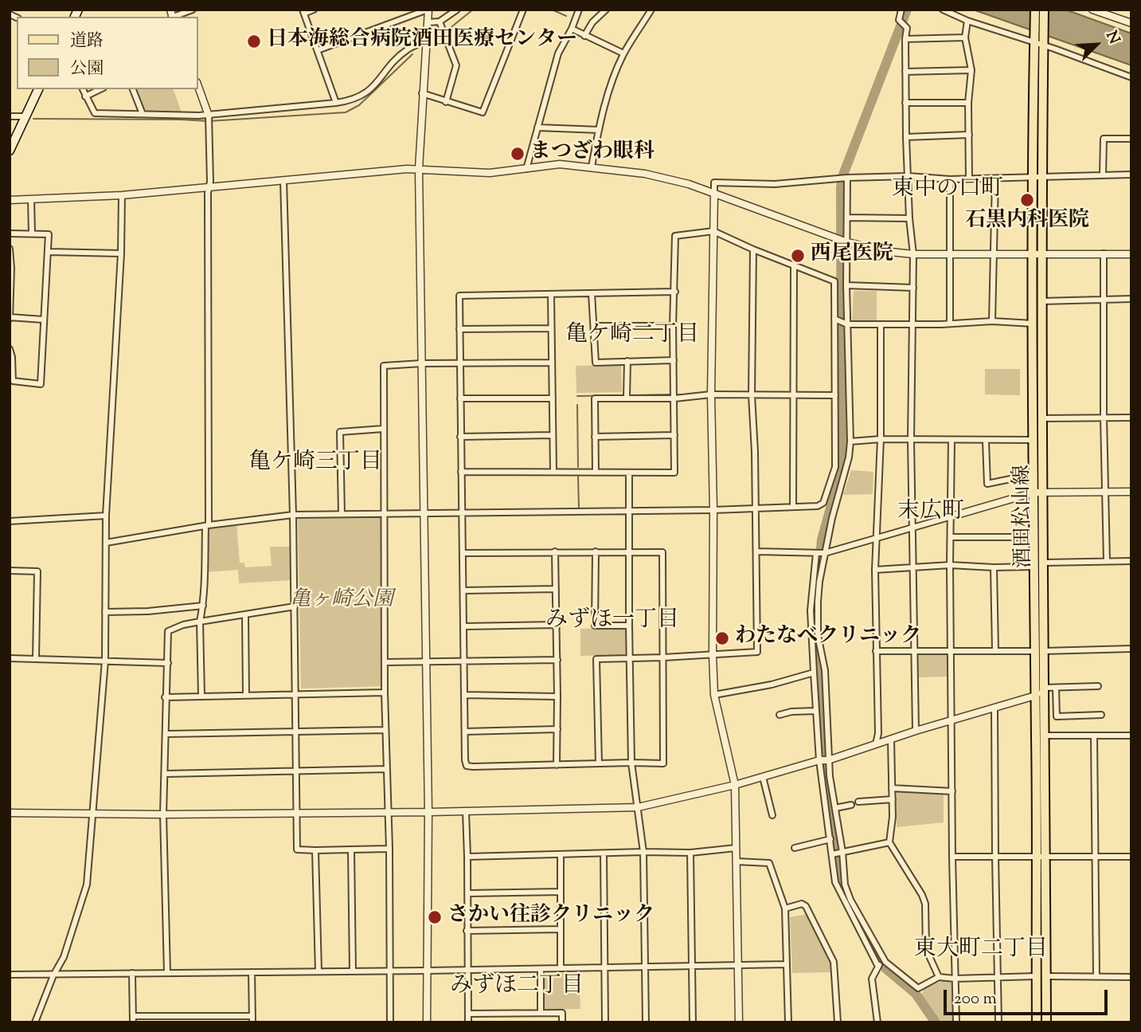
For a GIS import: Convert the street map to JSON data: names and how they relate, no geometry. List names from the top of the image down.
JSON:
{
  "streets": {
    "main road": ["酒田松山線"]
  },
  "districts": [
    "東中の口町",
    "亀ケ崎二丁目",
    "亀ケ崎三丁目",
    "末広町",
    "みずほ一丁目",
    "東大町二丁目",
    "みずほ二丁目"
  ],
  "parks": ["亀ヶ崎公園"],
  "places": [
    "日本海総合病院酒田医療センター",
    "まつざわ眼科",
    "石黒内科医院",
    "西尾医院",
    "わたなべクリニック",
    "さかい往診クリニック"
  ],
  "legend": ["道路", "公園"],
  "scale_bar": "200 m",
  "north": "top right"
}
